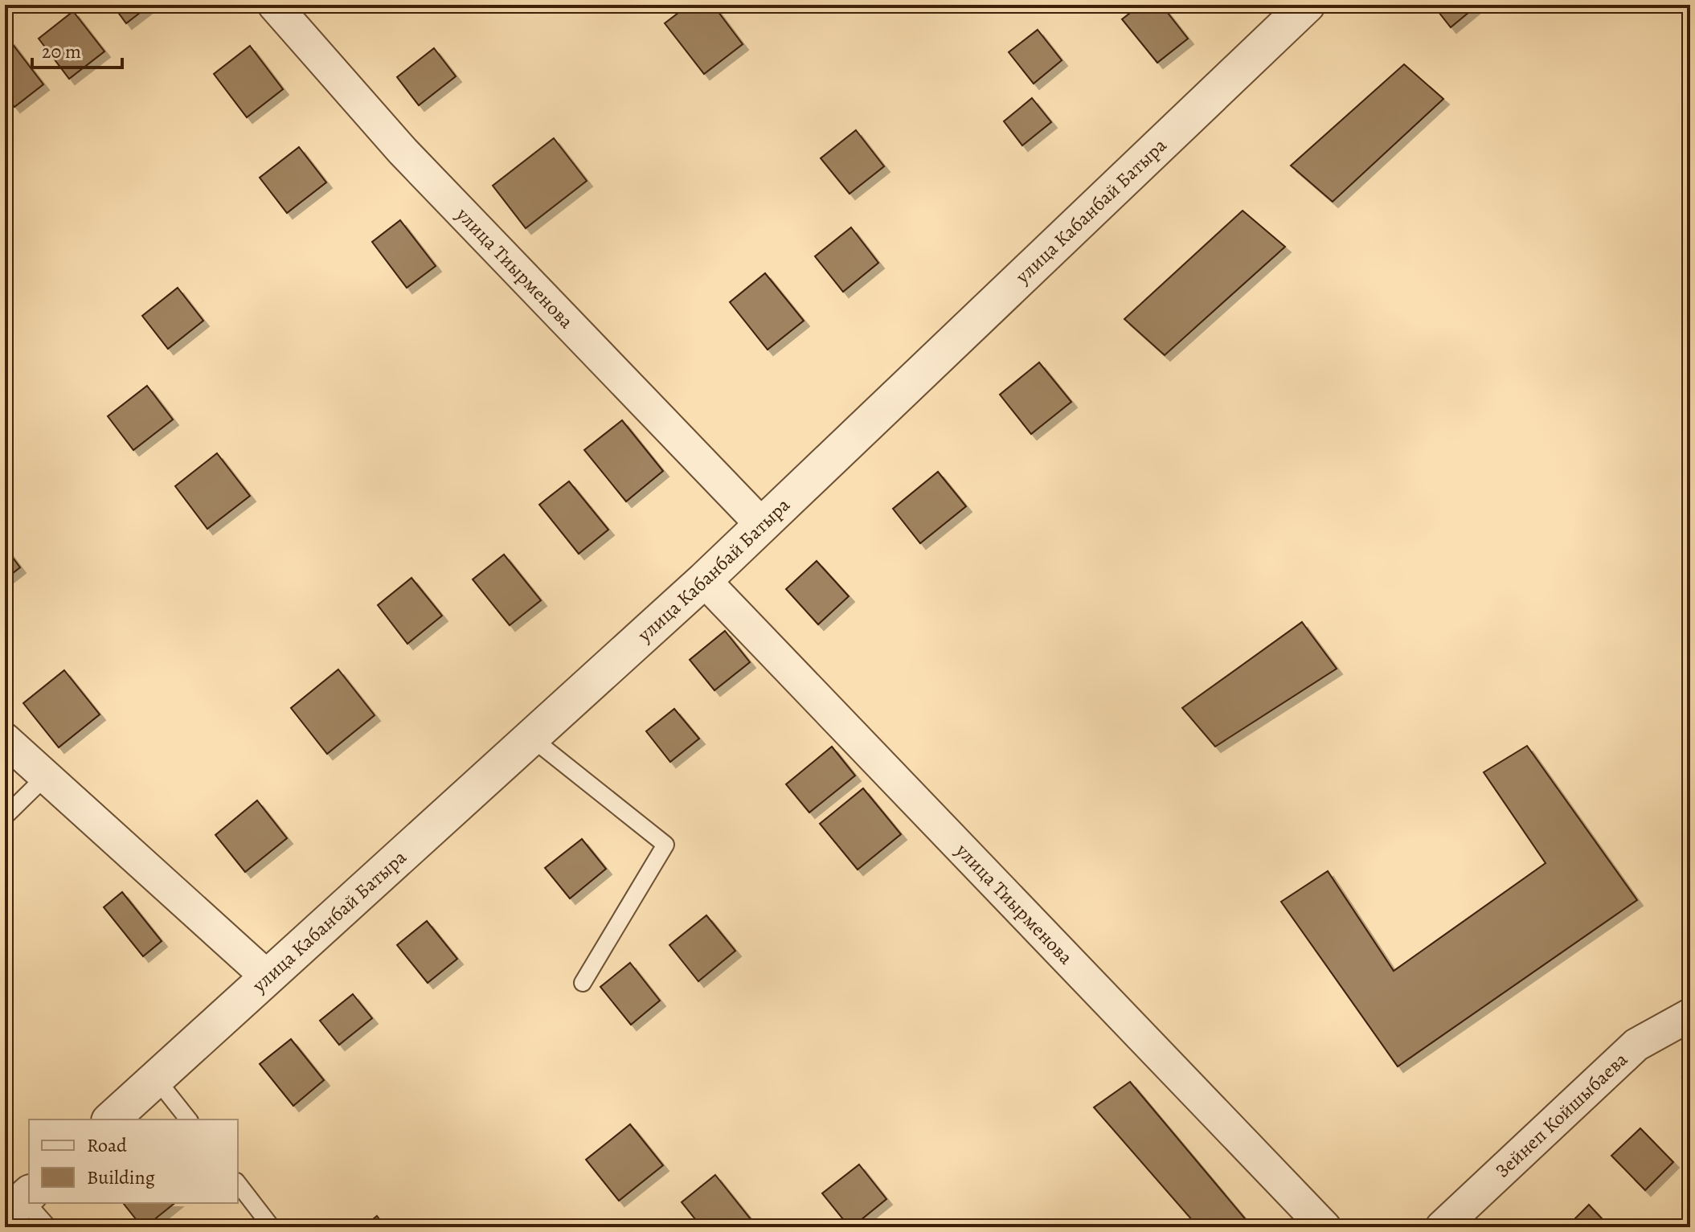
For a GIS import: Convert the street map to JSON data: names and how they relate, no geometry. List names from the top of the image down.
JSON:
{
  "streets": {
    "street": ["улица Кабанбай Батыра", "улица Тиырменова", "Зейнеп Койшыбаева"]
  },
  "crossings": [
    ["улица Кабанбай Батыра", "улица Тиырменова"]
  ],
  "legend": ["Road", "Building"],
  "scale_bar": "20 m"
}
